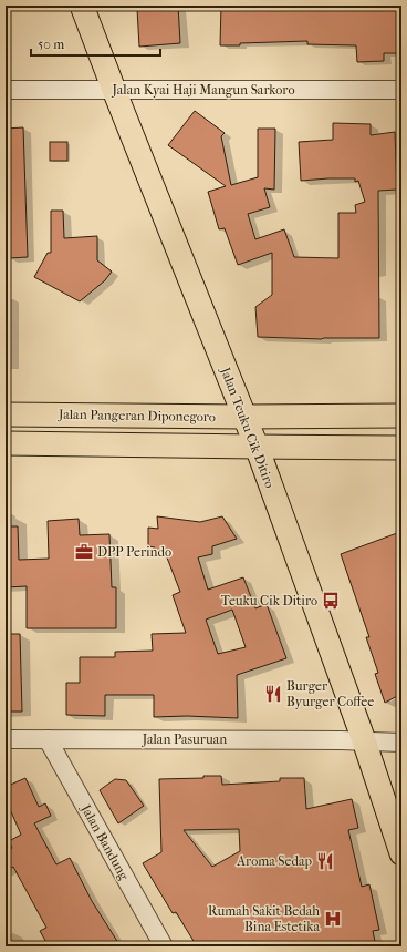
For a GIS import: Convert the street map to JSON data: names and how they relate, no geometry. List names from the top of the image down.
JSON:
{
  "streets": {
    "main road": ["Jalan Pangeran Diponegoro", "Jalan Teuku Cik Ditiro"],
    "street": ["Jalan Kyai Haji Mangun Sarkoro", "Jalan Pasuruan", "Jalan Bandung"]
  },
  "crossings": [
    ["Jalan Kyai Haji Mangun Sarkoro", "Jalan Teuku Cik Ditiro"],
    ["Jalan Pangeran Diponegoro", "Jalan Teuku Cik Ditiro"],
    ["Jalan Teuku Cik Ditiro", "Jalan Pasuruan"],
    ["Jalan Pasuruan", "Jalan Bandung"]
  ],
  "places": {
    "office": ["DPP Perindo"],
    "bus stop": ["Teuku Cik Ditiro"],
    "restaurant": ["Burger Byurger Coffee", "Aroma Sedap"],
    "hospital": ["Rumah Sakit Bedah Bina Estetika"]
  },
  "scale_bar": "50 m"
}
